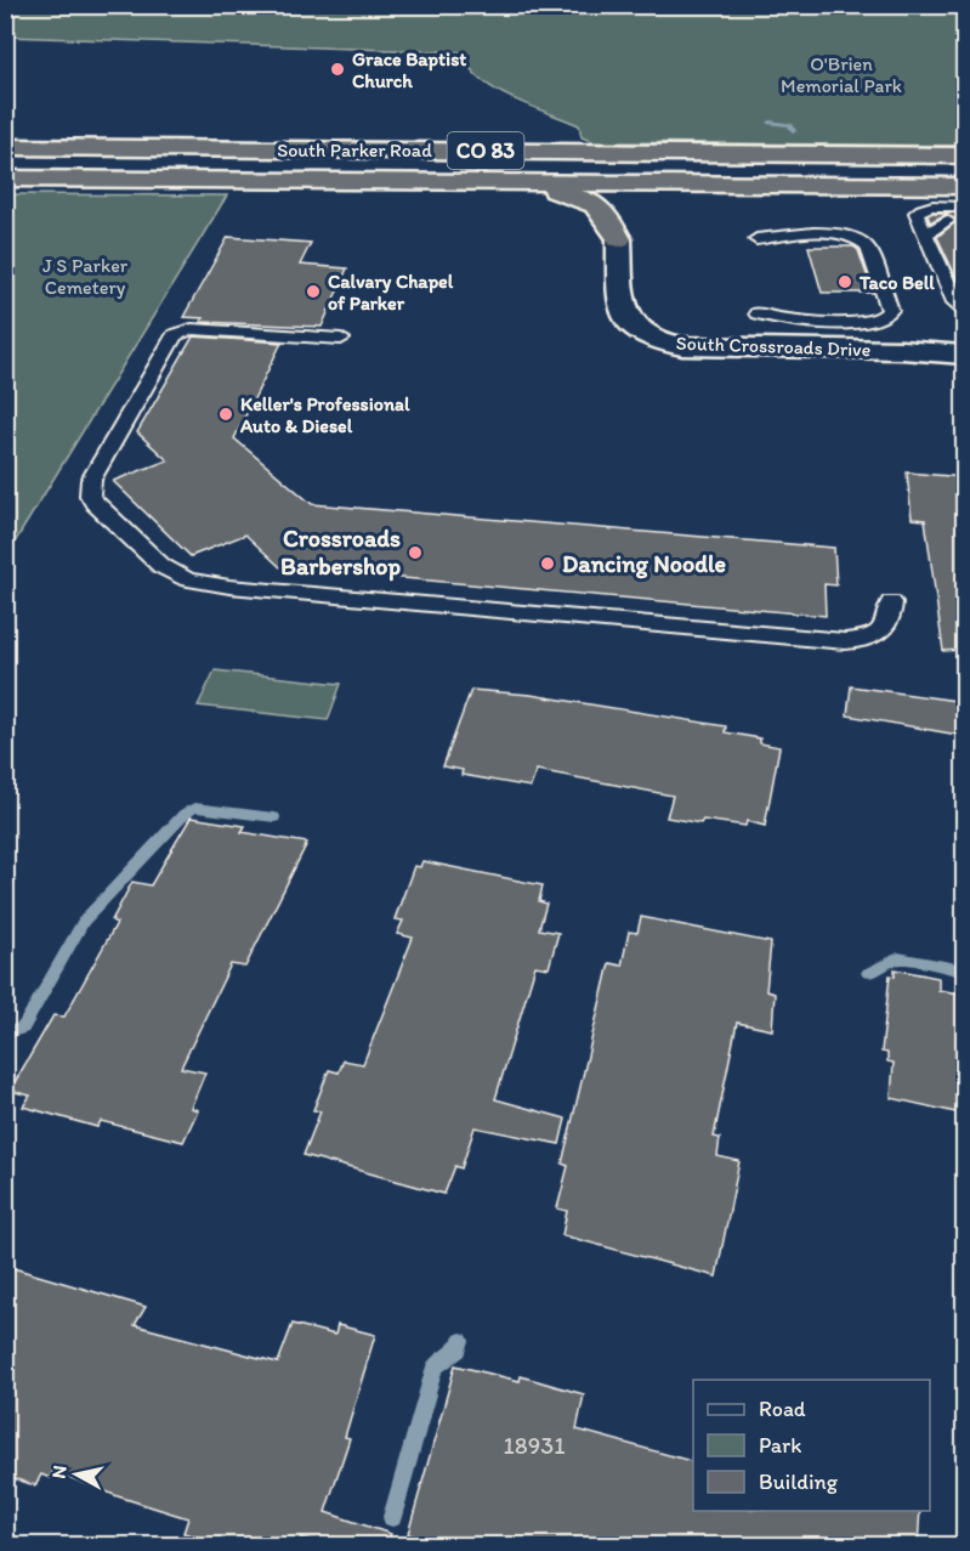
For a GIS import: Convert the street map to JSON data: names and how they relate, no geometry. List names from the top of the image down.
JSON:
{
  "streets": {
    "highway": ["South Parker Road", "CO 83"],
    "street": ["South Crossroads Drive"]
  },
  "parks": ["O'Brien Memorial Park", "J S Parker Cemetery"],
  "places": [
    "Grace Baptist Church",
    "Taco Bell",
    "Calvary Chapel of Parker",
    "Keller's Professional Auto & Diesel",
    "Crossroads Barbershop",
    "Dancing Noodle"
  ],
  "house_numbers": ["18931"],
  "legend": ["Road", "Park", "Building"],
  "north": "left"
}
